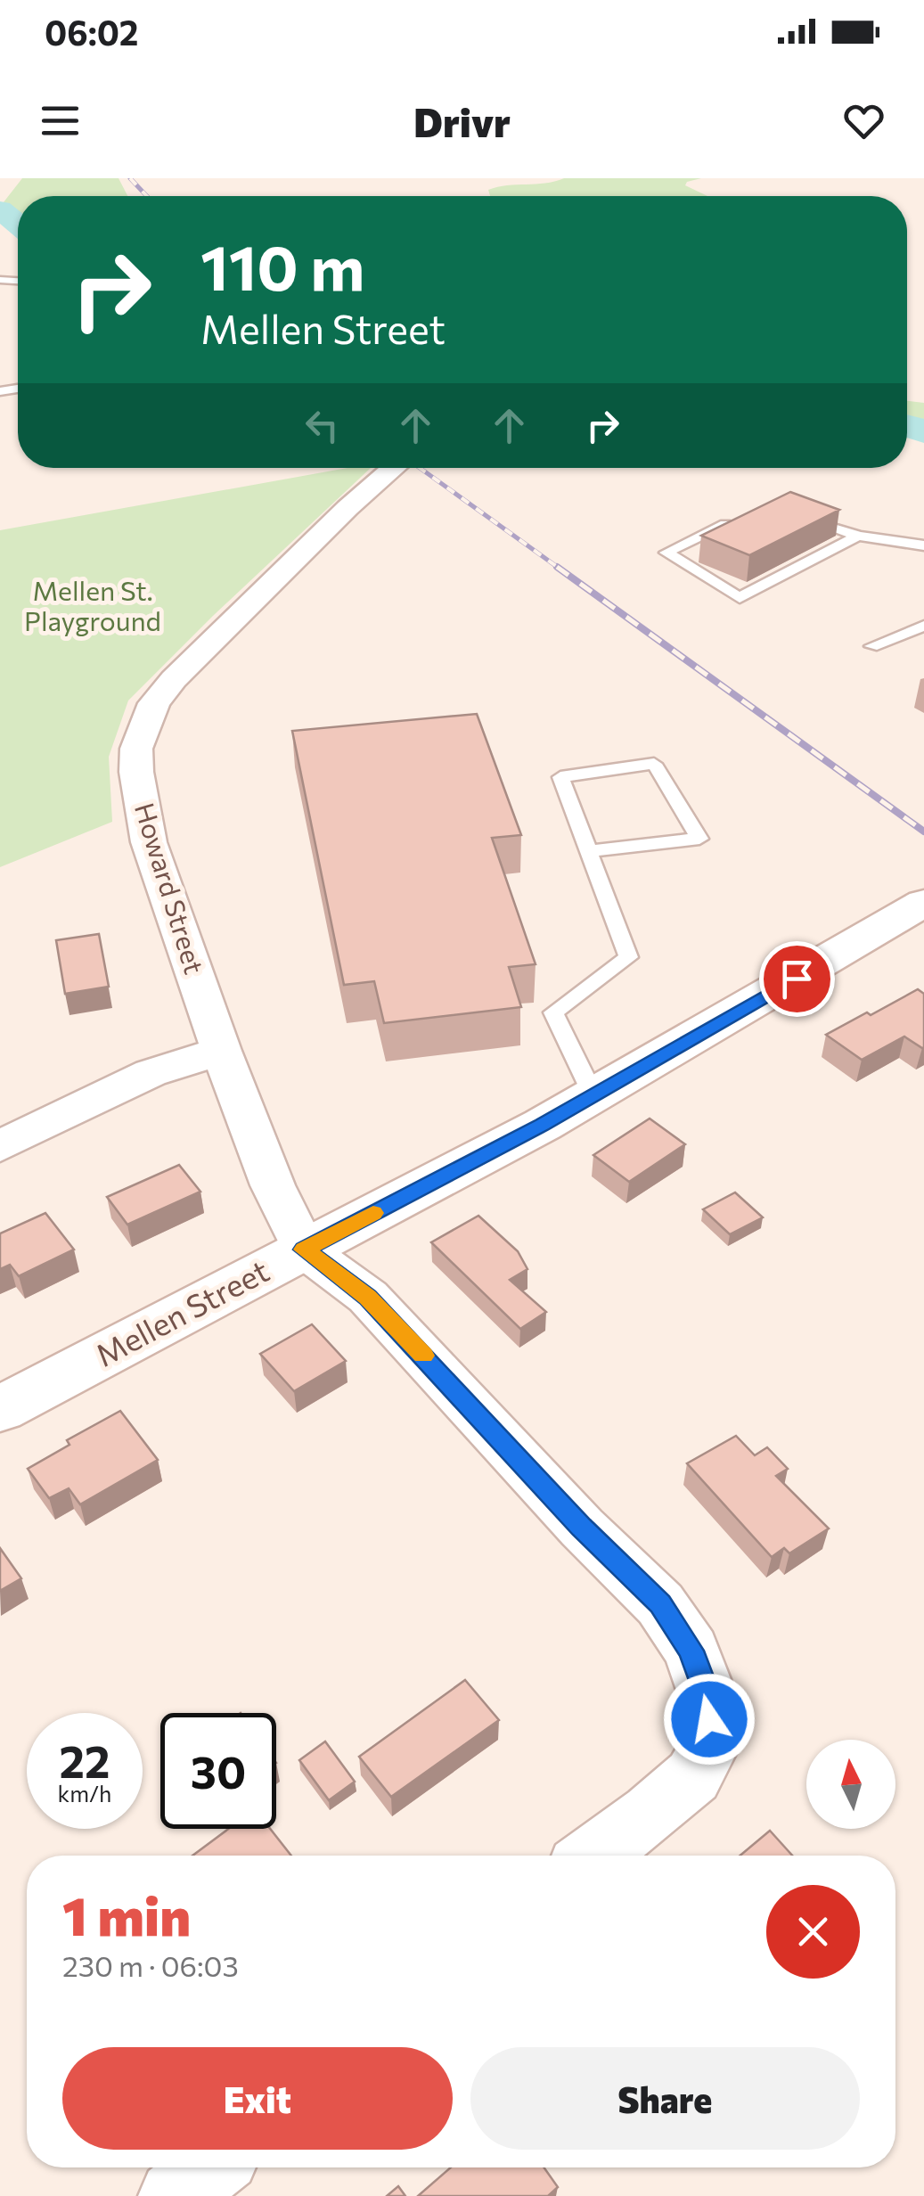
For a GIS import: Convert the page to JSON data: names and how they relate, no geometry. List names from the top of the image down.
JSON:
{
  "streets": {
    "street": ["Howard Street", "Mellen Street"]
  },
  "crossings": [
    ["Howard Street", "Mellen Street"]
  ],
  "parks": ["Mellen St. Playground"],
  "north": "top",
  "page": {
    "status": "06:02",
    "header": "Drivr",
    "turn": ["110 m", "Mellen Street"],
    "speed": "22 km/h",
    "limit": "30",
    "heading": ["1 min", "230 m · 06:03"],
    "buttons": ["Exit", "Share"]
  }
}
